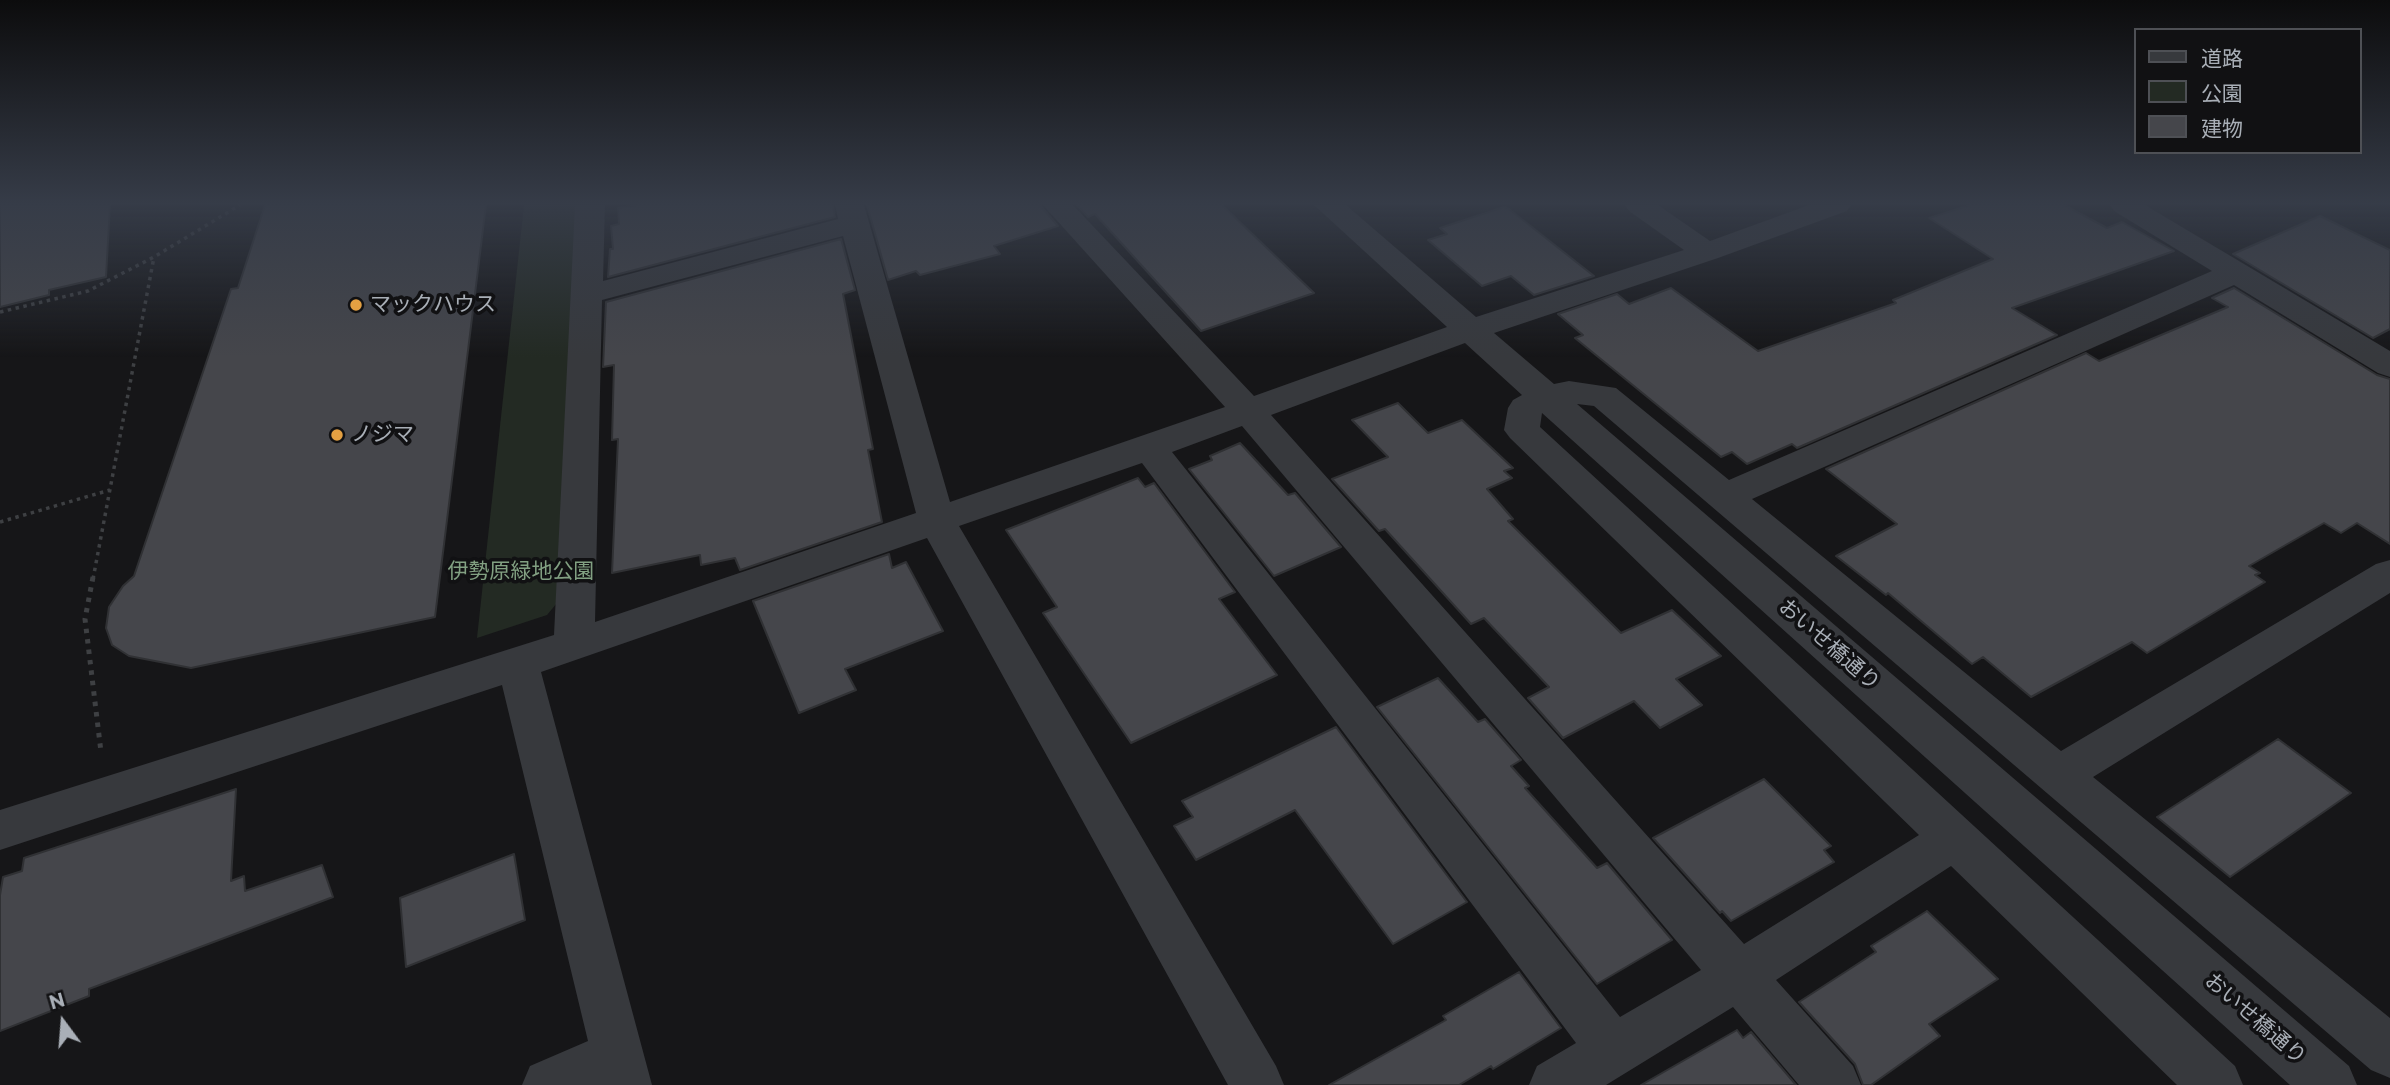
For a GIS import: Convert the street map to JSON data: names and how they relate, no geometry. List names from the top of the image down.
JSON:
{
  "streets": {
    "street": ["おいせ橋通り"]
  },
  "parks": ["伊勢原緑地公園"],
  "places": ["マックハウス", "ノジマ"],
  "legend": ["道路", "公園", "建物"],
  "north": "top"
}
